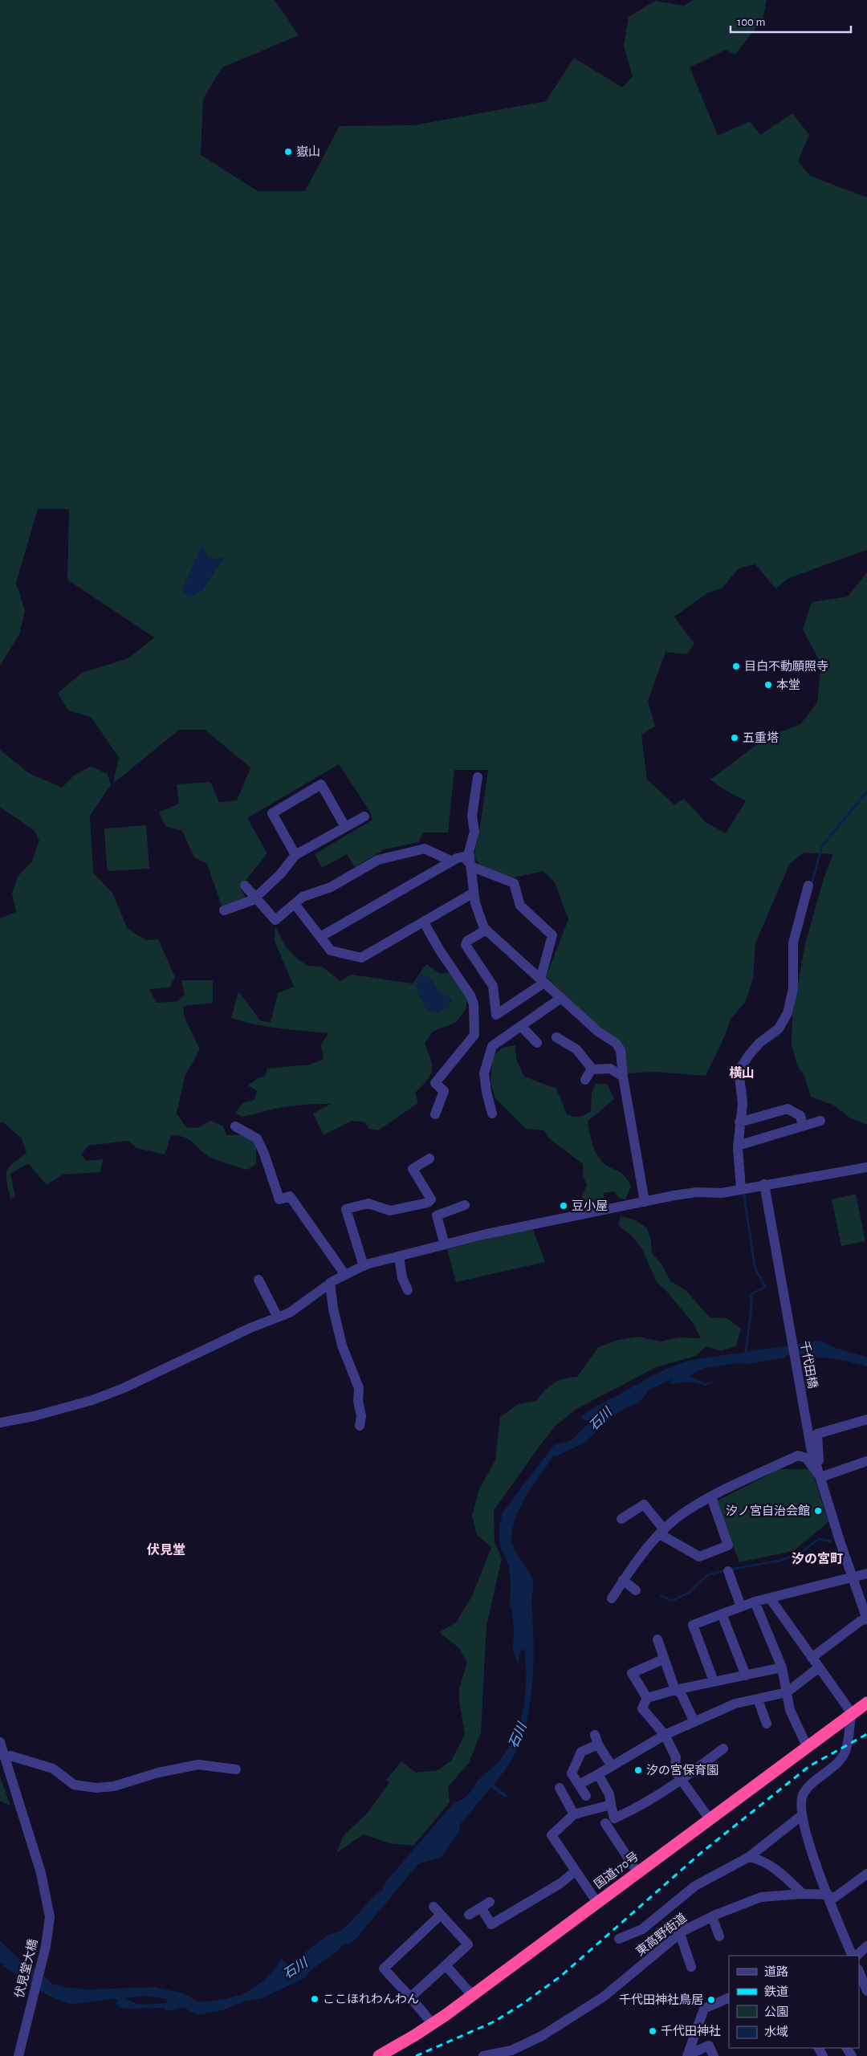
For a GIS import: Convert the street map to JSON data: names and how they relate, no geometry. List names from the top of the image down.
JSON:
{
  "streets": {
    "highway": ["国道170号"],
    "street": ["千代田橋", "東高野街道", "伏見堂大橋"]
  },
  "districts": ["横山", "伏見堂", "汐の宮町"],
  "water": ["石川"],
  "places": [
    "嶽山",
    "目白不動願照寺",
    "本堂",
    "五重塔",
    "豆小屋",
    "汐ノ宮自治会館",
    "汐の宮保育園",
    "ここほれわんわん",
    "千代田神社鳥居",
    "千代田神社"
  ],
  "legend": [
    "道路",
    "鉄道",
    "公園",
    "水域"
  ],
  "scale_bar": "100 m"
}
